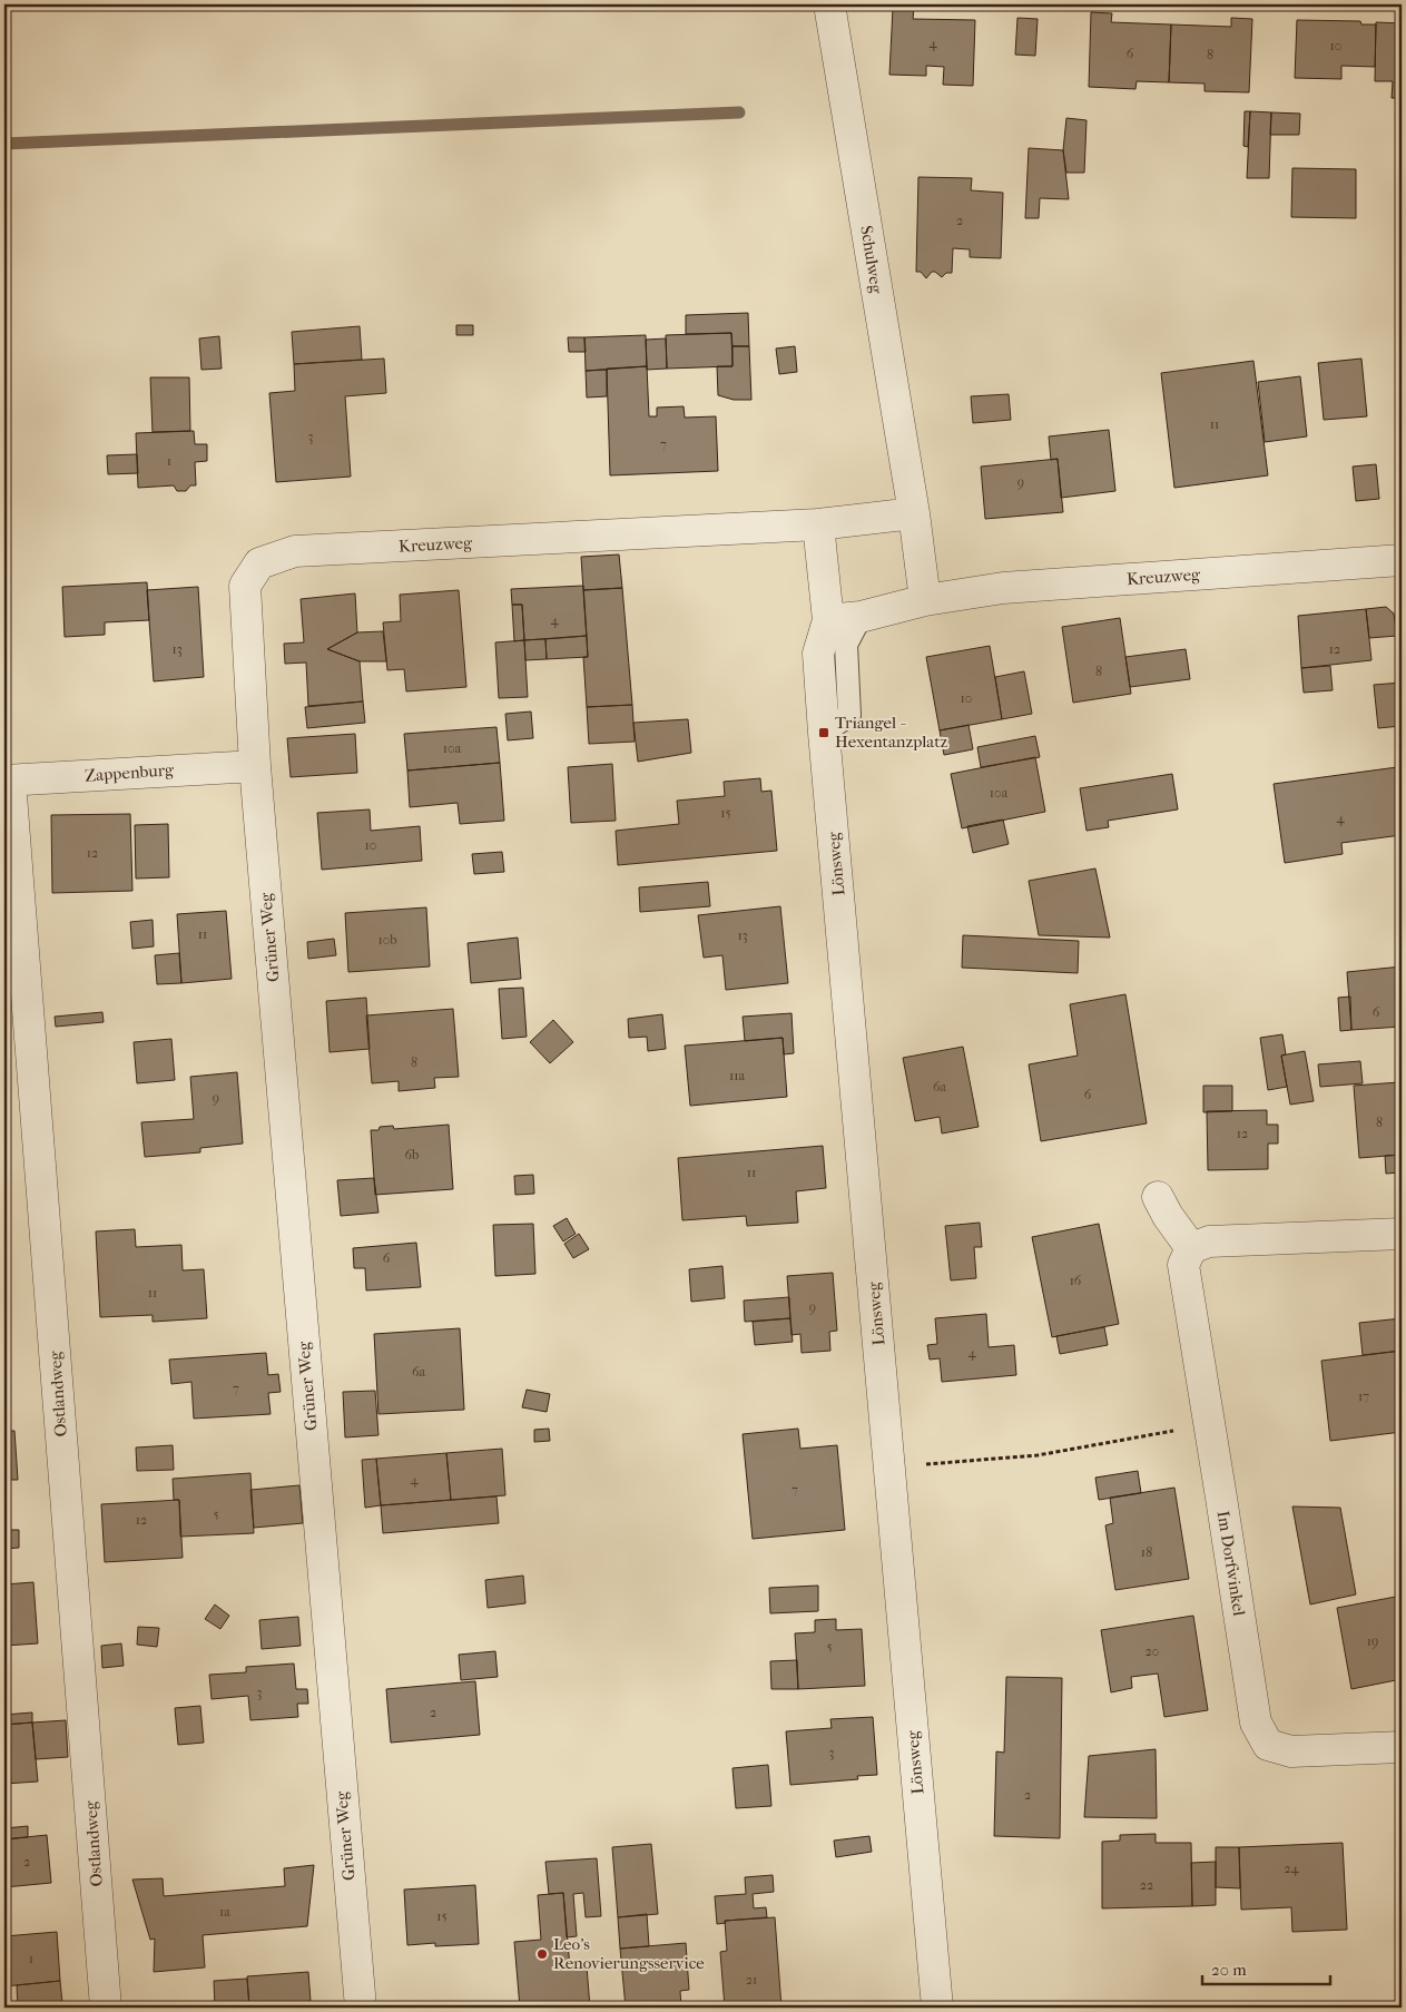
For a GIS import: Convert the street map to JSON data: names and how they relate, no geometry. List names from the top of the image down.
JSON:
{
  "streets": {
    "street": [
      "Schulweg",
      "Kreuzweg",
      "Zappenburg",
      "Lönsweg",
      "Grüner Weg",
      "Ostlandweg",
      "Im Dorfwinkel"
    ]
  },
  "crossings": [
    ["Schulweg", "Kreuzweg"],
    ["Kreuzweg", "Zappenburg"],
    ["Kreuzweg", "Lönsweg"],
    ["Kreuzweg", "Grüner Weg"],
    ["Zappenburg", "Grüner Weg"],
    ["Zappenburg", "Ostlandweg"]
  ],
  "places": {
    "transit": ["Triangel - Hexentanzplatz"],
    "other": ["Leo's Renovierungsservice"]
  },
  "house_numbers": [
    "4",
    "10",
    "6",
    "8",
    "2",
    "11",
    "3",
    "7",
    "1",
    "9",
    "4",
    "13",
    "12",
    "8",
    "10",
    "10a",
    "10a",
    "15",
    "4",
    "10",
    "12",
    "11",
    "13",
    "10b",
    "6",
    "8",
    "11a",
    "6a",
    "6",
    "9",
    "8",
    "12",
    "6b",
    "11",
    "6",
    "16",
    "11",
    "9",
    "4",
    "6a",
    "7",
    "17",
    "4",
    "7",
    "5",
    "12",
    "18",
    "19",
    "5",
    "20",
    "3",
    "2",
    "3",
    "2",
    "2",
    "24",
    "22",
    "1a",
    "15",
    "1",
    "21"
  ],
  "scale_bar": "20 m"
}
